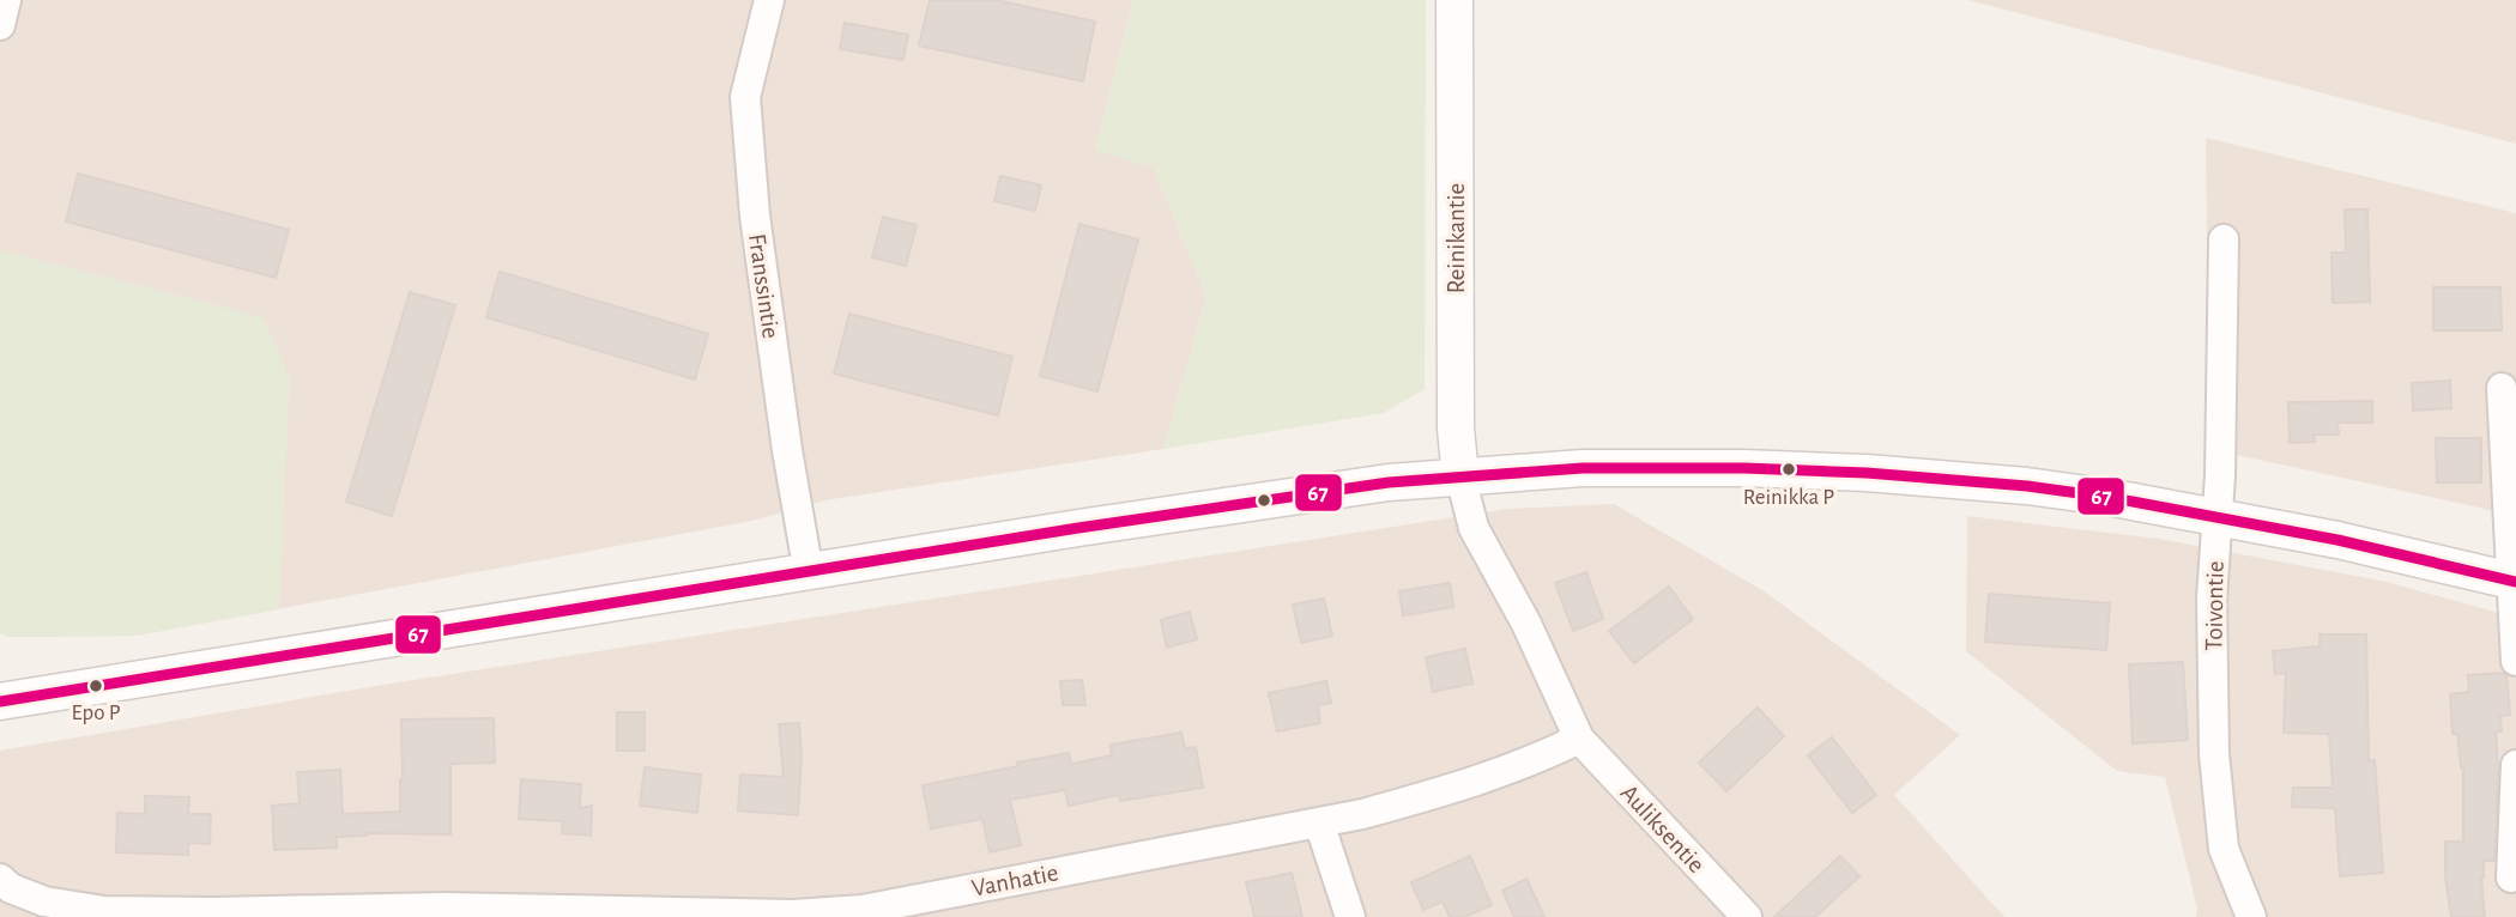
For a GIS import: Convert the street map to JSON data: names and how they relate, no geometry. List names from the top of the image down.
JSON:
{
  "streets": {
    "street": [
      "Reinikantie",
      "Franssintie",
      "Toivontie",
      "Auliksentie",
      "Vanhatie"
    ]
  },
  "crossings": [
    ["Auliksentie", "Vanhatie"]
  ],
  "places": ["Reinikka P", "Epo P"],
  "lines": ["transit line 67"]
}
